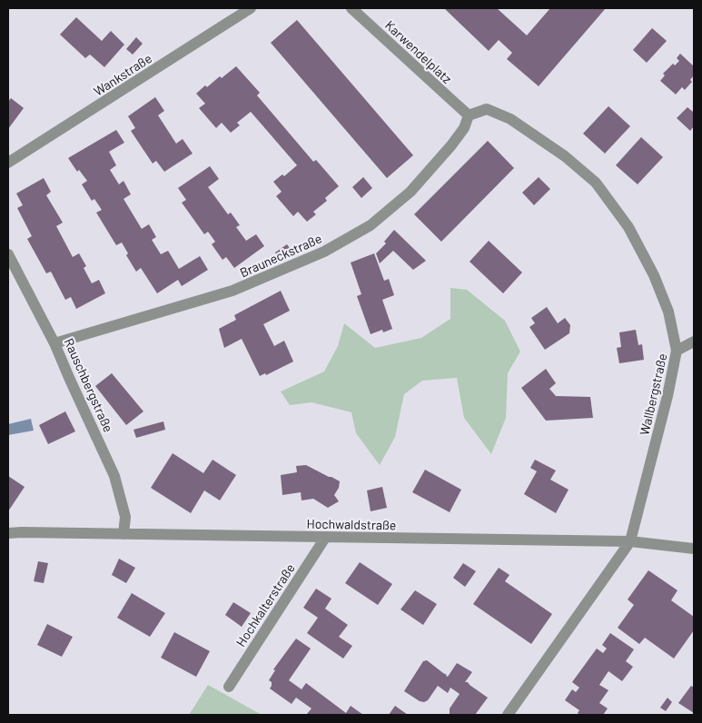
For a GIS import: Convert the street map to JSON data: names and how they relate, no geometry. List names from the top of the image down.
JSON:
{
  "streets": {
    "street": [
      "Karwendelplatz",
      "Wankstraße",
      "Brauneckstraße",
      "Rauschbergstraße",
      "Wallbergstraße",
      "Hochwaldstraße",
      "Hochkalterstraße"
    ]
  },
  "crossings": [
    ["Karwendelplatz", "Brauneckstraße"],
    ["Karwendelplatz", "Wallbergstraße"],
    ["Brauneckstraße", "Rauschbergstraße"],
    ["Brauneckstraße", "Wallbergstraße"],
    ["Rauschbergstraße", "Hochwaldstraße"],
    ["Wallbergstraße", "Hochwaldstraße"],
    ["Hochwaldstraße", "Hochkalterstraße"]
  ]
}
